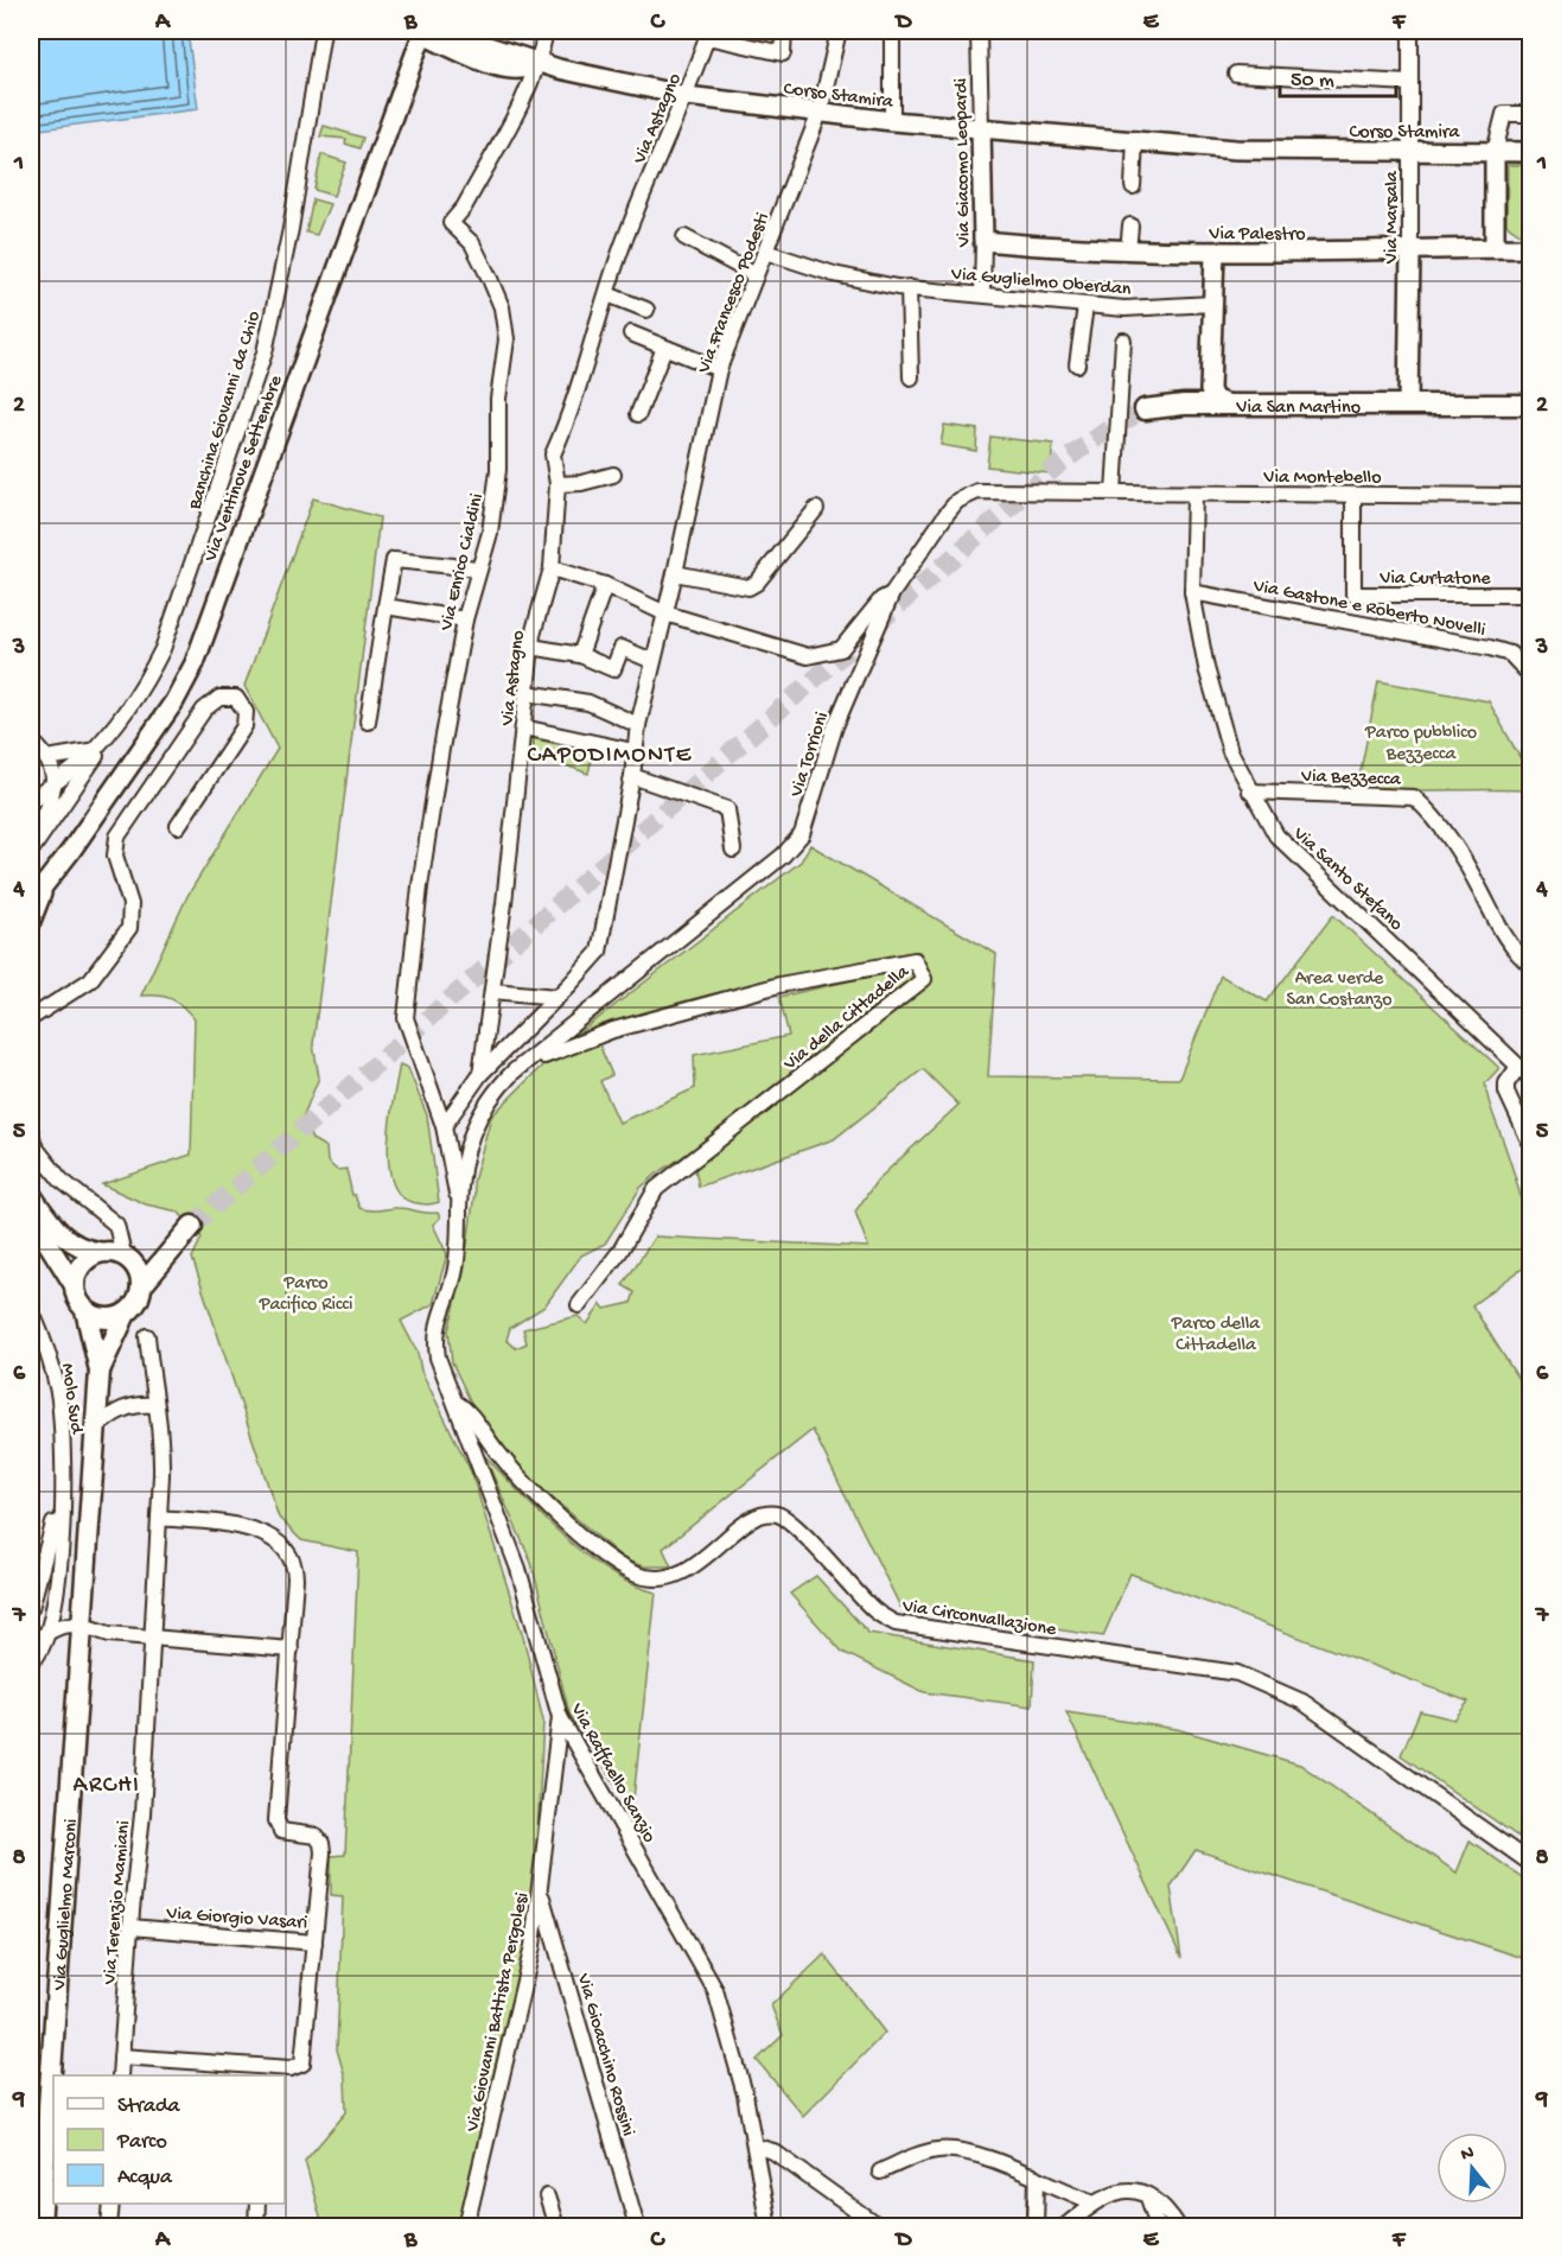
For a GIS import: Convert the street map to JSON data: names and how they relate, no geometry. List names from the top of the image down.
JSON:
{
  "streets": {
    "main road": ["Via San Martino", "Via Guglielmo Marconi"],
    "street": [
      "Corso Stamira",
      "Via Astagno",
      "Via Giacomo Leopardi",
      "Via Marsala",
      "Via Palestro",
      "Via Guglielmo Oberdan",
      "Via Francesco Podesti",
      "Banchina Giovanni da Chio",
      "Via Ventinove Settembre",
      "Via Montebello",
      "Via Enrico Cialdini",
      "Via Curtatone",
      "Via Gastone e Roberto Novelli",
      "Via Torrioni",
      "Via Bezzecca",
      "Via Santo Stefano",
      "Via della Cittadella",
      "Molo Sud",
      "Via Circonvallazione",
      "Via Raffaello Sanzio",
      "Via Terenzio Mamiani",
      "Via Giorgio Vasari",
      "Via Giovanni Battista Pergolesi",
      "Via Gioacchino Rossini"
    ]
  },
  "crossings": [
    ["Corso Stamira", "Via Astagno"],
    ["Corso Stamira", "Via Giacomo Leopardi"],
    ["Corso Stamira", "Via Marsala"],
    ["Corso Stamira", "Via Francesco Podesti"],
    ["Corso Stamira", "Via Ventinove Settembre"],
    ["Corso Stamira", "Via Enrico Cialdini"],
    ["Via Astagno", "Via Francesco Podesti"],
    ["Via Giacomo Leopardi", "Via Palestro"],
    ["Via Giacomo Leopardi", "Via Guglielmo Oberdan"],
    ["Via Marsala", "Via Palestro"],
    ["Via Marsala", "Via San Martino"],
    ["Via Palestro", "Via San Martino"],
    ["Via Guglielmo Oberdan", "Via Francesco Podesti"],
    ["Via Guglielmo Oberdan", "Via San Martino"],
    ["Via Francesco Podesti", "Via Enrico Cialdini"],
    ["Via Montebello", "Via Curtatone"],
    ["Via Montebello", "Via Torrioni"],
    ["Via Montebello", "Via Santo Stefano"],
    ["Via Gastone e Roberto Novelli", "Via Santo Stefano"],
    ["Via Torrioni", "Via della Cittadella"],
    ["Via Torrioni", "Via Raffaello Sanzio"],
    ["Via Bezzecca", "Via Santo Stefano"],
    ["Via Circonvallazione", "Via Raffaello Sanzio"],
    ["Via Raffaello Sanzio", "Via Giovanni Battista Pergolesi"],
    ["Via Terenzio Mamiani", "Via Giorgio Vasari"],
    ["Via Giovanni Battista Pergolesi", "Via Gioacchino Rossini"]
  ],
  "districts": ["CAPODIMONTE", "ARCHI"],
  "parks": [
    "Parco pubblico Bezzecca",
    "Area verde San Costanzo",
    "Parco Pacifico Ricci",
    "Parco della Cittadella"
  ],
  "legend": ["Strada", "Parco", "Acqua"],
  "scale_bar": "50 m",
  "north": "top",
  "grid": {
    "columns": [
      "A",
      "B",
      "C",
      "D",
      "E",
      "F"
    ],
    "rows": [
      "1",
      "2",
      "3",
      "4",
      "5",
      "6",
      "7",
      "8",
      "9"
    ]
  }
}
